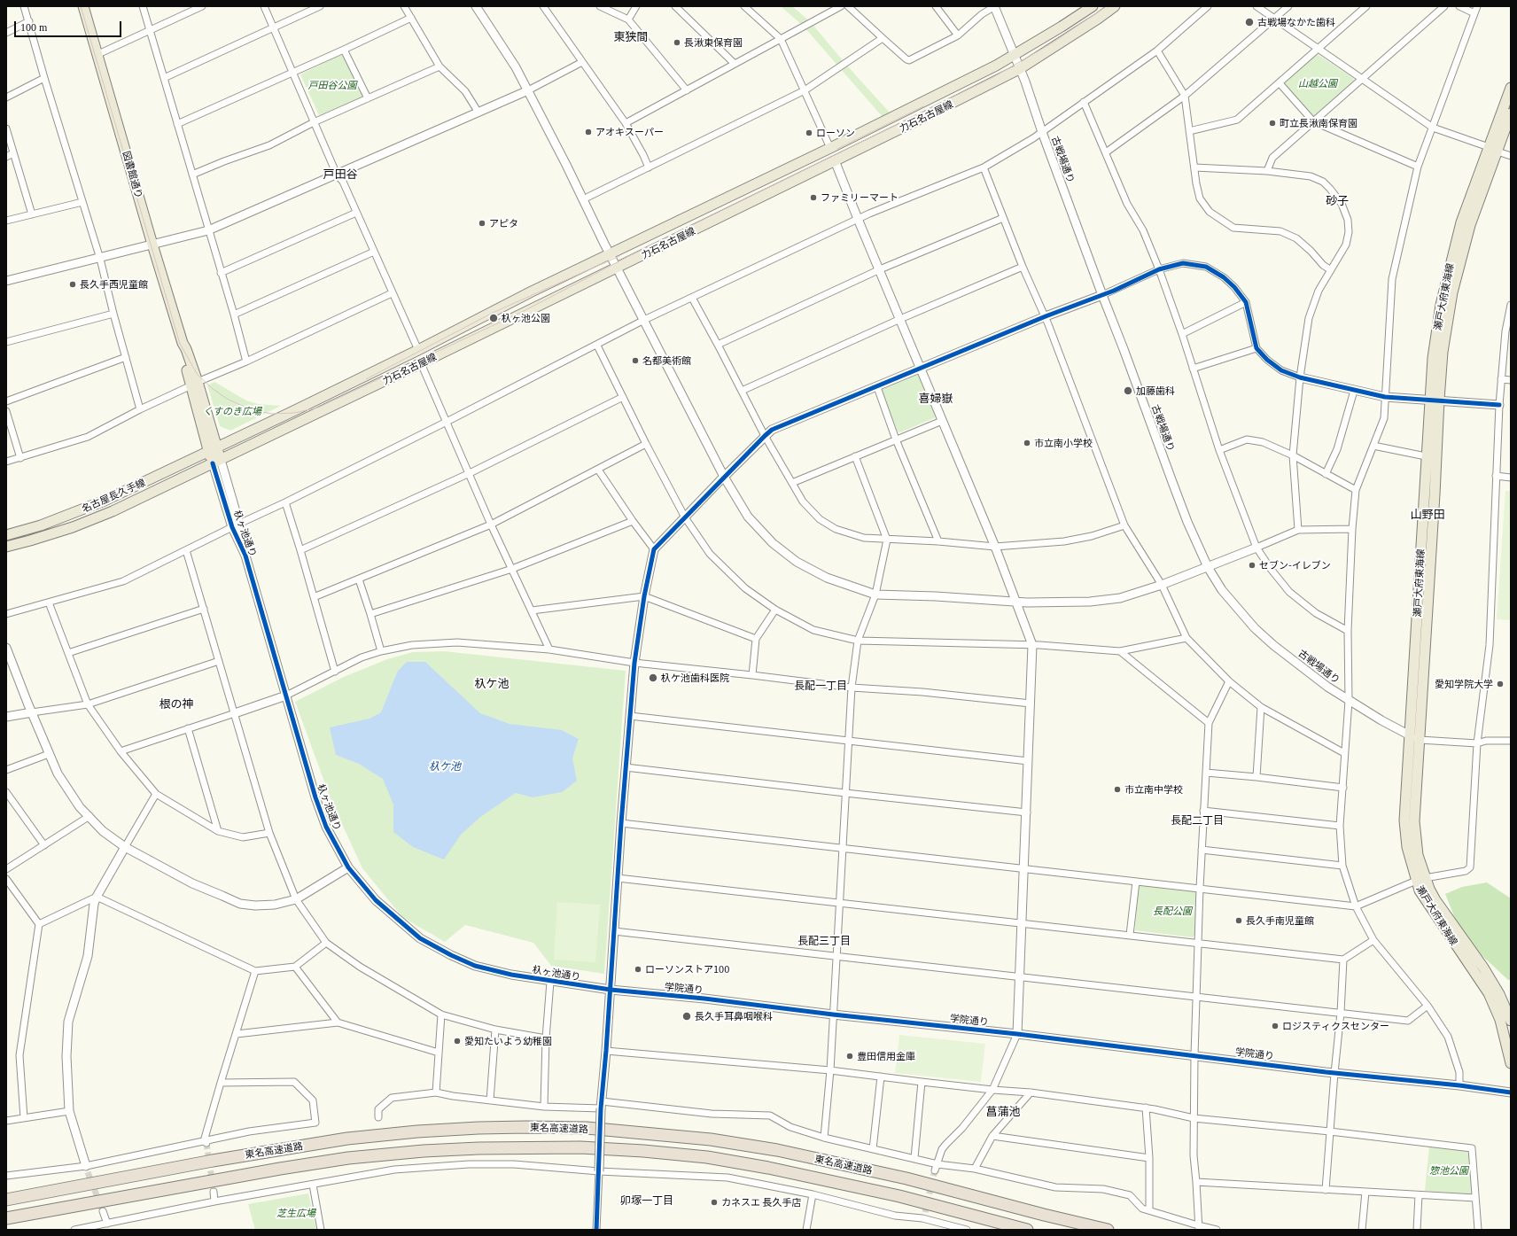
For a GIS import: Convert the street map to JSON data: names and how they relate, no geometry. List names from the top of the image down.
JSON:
{
  "streets": {
    "highway": ["東名高速道路"],
    "main road": [
      "力石名古屋線",
      "図書館通り",
      "瀬戸大府東海線",
      "名古屋長久手線"
    ],
    "street": ["古戦場通り", "杁ヶ池通り", "学院通り"]
  },
  "crossings": [
    ["力石名古屋線", "古戦場通り"],
    ["力石名古屋線", "図書館通り"],
    ["力石名古屋線", "名古屋長久手線"],
    ["力石名古屋線", "杁ヶ池通り"],
    ["古戦場通り", "瀬戸大府東海線"],
    ["図書館通り", "名古屋長久手線"],
    ["図書館通り", "杁ヶ池通り"],
    ["名古屋長久手線", "杁ヶ池通り"],
    ["杁ヶ池通り", "学院通り"]
  ],
  "districts": [
    "東狭間",
    "戸田谷",
    "砂子",
    "喜婦嶽",
    "山野田",
    "杁ケ池",
    "長配一丁目",
    "根の神",
    "長配二丁目",
    "長配三丁目",
    "菖蒲池",
    "卯塚一丁目"
  ],
  "water": ["杁ケ池"],
  "parks": [
    "山越公園",
    "戸田谷公園",
    "くすのき広場",
    "長配公園",
    "惣池公園",
    "芝生広場"
  ],
  "places": [
    "古戦場なかた歯科",
    "長湫東保育園",
    "町立長湫南保育園",
    "アオキスーパー",
    "ローソン",
    "ファミリーマート",
    "アピタ",
    "長久手西児童館",
    "杁ヶ池公園",
    "名都美術館",
    "加藤歯科",
    "市立南小学校",
    "セブン-イレブン",
    "杁ケ池歯科医院",
    "愛知学院大学",
    "市立南中学校",
    "長久手南児童館",
    "ローソンストア100",
    "長久手耳鼻咽喉科",
    "ロジスティクスセンター",
    "愛知たいよう幼稚園",
    "豊田信用金庫",
    "カネスエ 長久手店"
  ],
  "scale_bar": "100 m"
}
